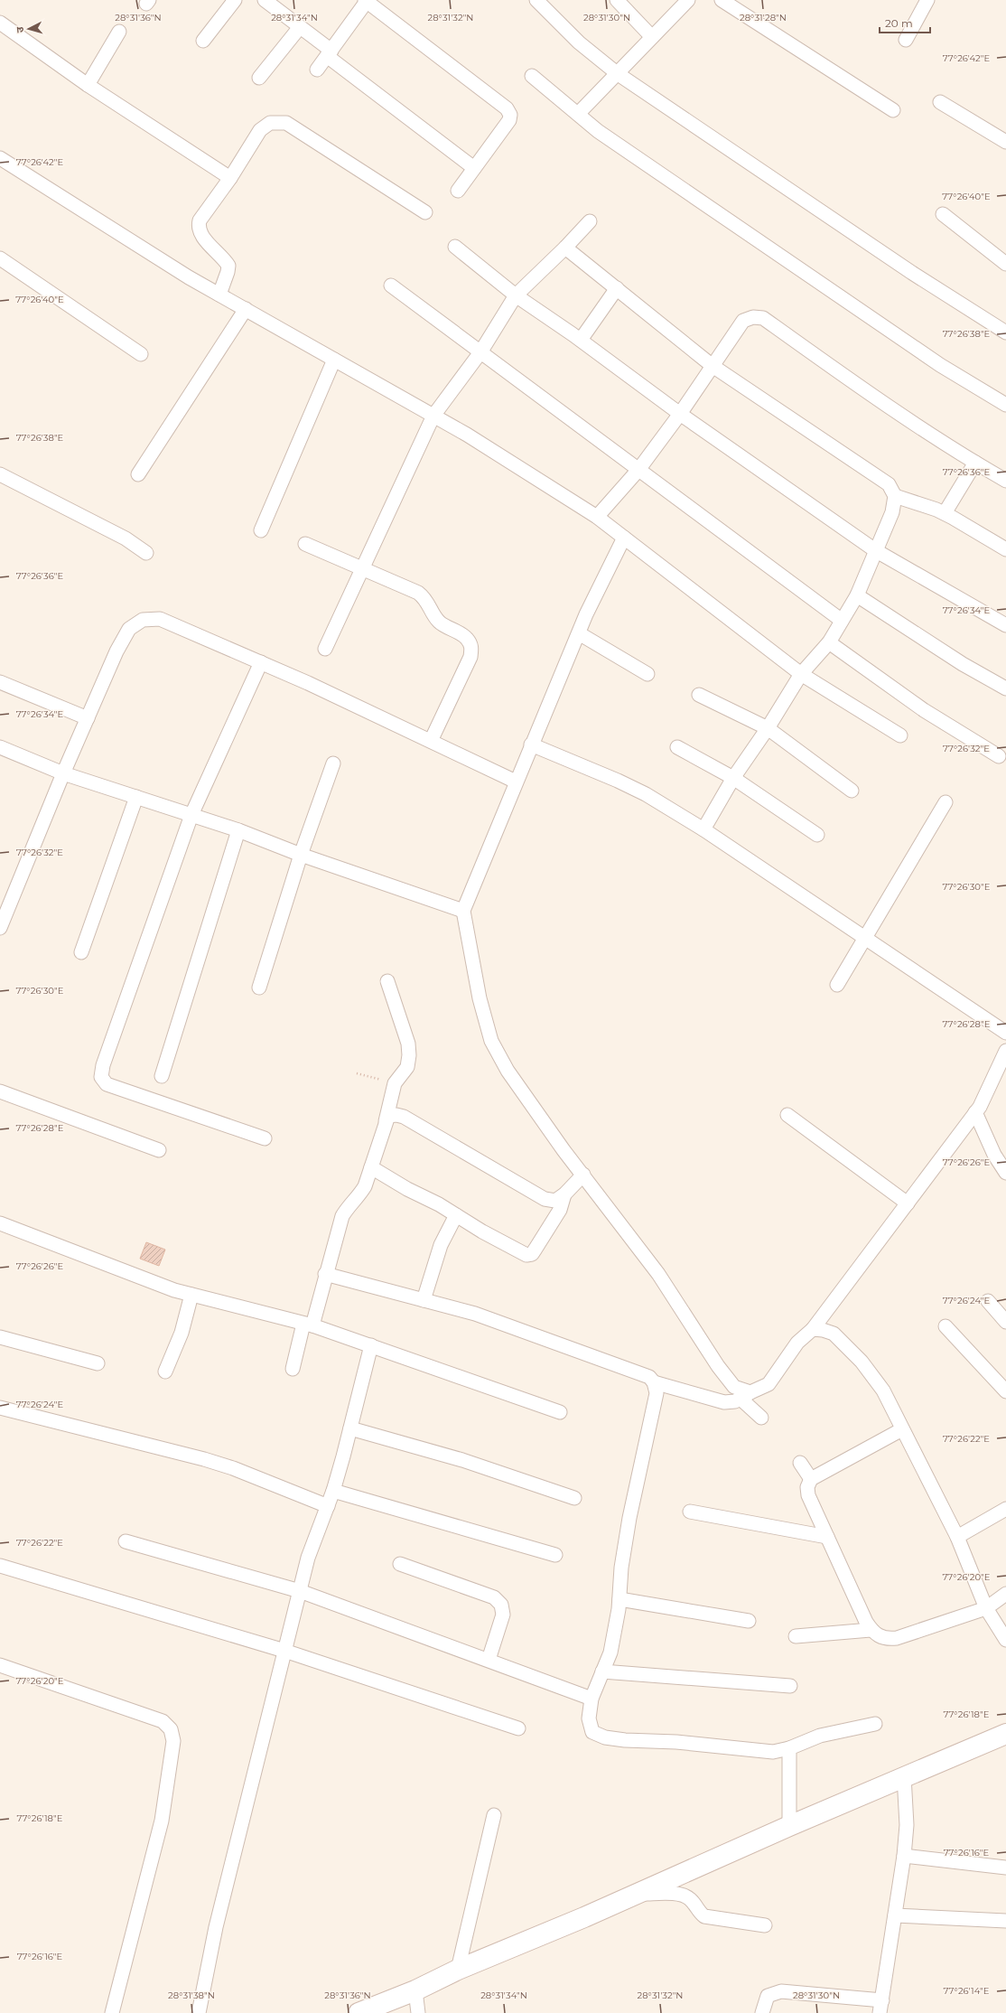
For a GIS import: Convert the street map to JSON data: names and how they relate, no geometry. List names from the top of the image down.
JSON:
{
  "scale_bar": "20 m",
  "north": "left",
  "coordinates": [
    "28°31'36\"N",
    "28°31'34\"N",
    "28°31'32\"N",
    "28°31'30\"N",
    "28°31'28\"N",
    "77°26'42\"E",
    "77°26'40\"E",
    "77°26'38\"E",
    "77°26'36\"E",
    "77°26'34\"E",
    "77°26'32\"E",
    "77°26'30\"E",
    "77°26'28\"E",
    "77°26'26\"E",
    "77°26'24\"E",
    "77°26'22\"E",
    "77°26'20\"E",
    "77°26'18\"E",
    "77°26'16\"E",
    "77°26'14\"E",
    "28°31'38\"N"
  ]
}
